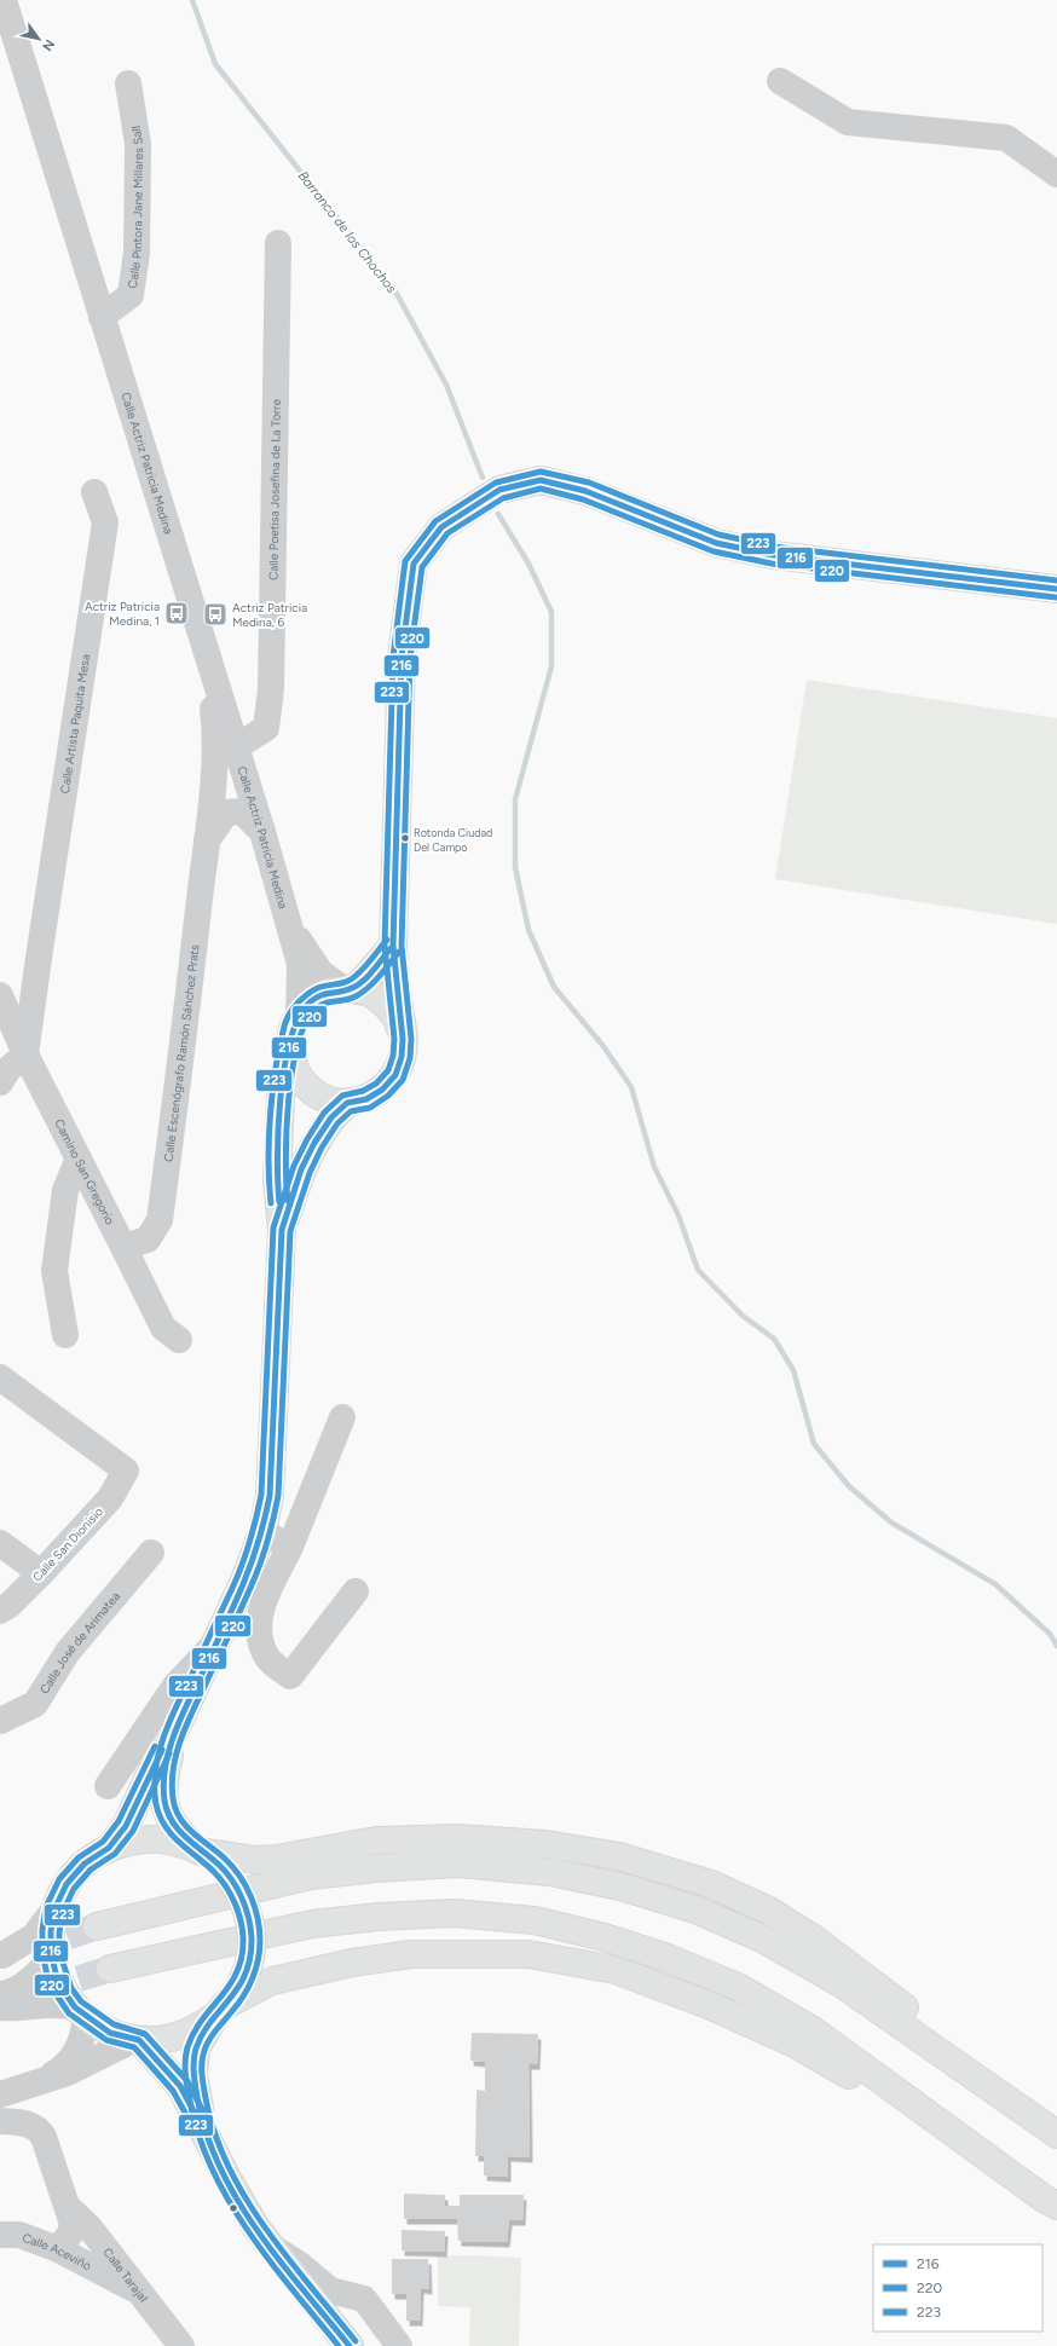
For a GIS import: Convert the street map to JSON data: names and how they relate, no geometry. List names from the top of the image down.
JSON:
{
  "streets": {
    "street": [
      "Calle Pintora Jane Millares Sall",
      "Calle Actriz Patricia Medina",
      "Calle Poetisa Josefina de La Torre",
      "Calle Artista Paquita Mesa",
      "Calle Escenógrafo Ramón Sánchez Prats",
      "Camino San Gregorio",
      "Calle San Dionisio",
      "Calle José de Arimatea",
      "Calle Aceviño",
      "Calle Tarajal"
    ]
  },
  "crossings": [
    ["Calle Pintora Jane Millares Sall", "Calle Actriz Patricia Medina"],
    ["Calle Actriz Patricia Medina", "Calle Poetisa Josefina de La Torre"],
    ["Calle Actriz Patricia Medina", "Calle Escenógrafo Ramón Sánchez Prats"],
    ["Calle Artista Paquita Mesa", "Camino San Gregorio"],
    ["Calle Escenógrafo Ramón Sánchez Prats", "Camino San Gregorio"],
    ["Calle Aceviño", "Calle Tarajal"]
  ],
  "water": ["Barranco de los Chochos"],
  "places": {
    "bus stop": ["Actriz Patricia Medina, 1", "Actriz Patricia Medina, 6"],
    "other": ["Rotonda Ciudad Del Campo"]
  },
  "lines": ["transit line 223", "transit line 216", "transit line 220"],
  "legend": ["216", "220", "223"],
  "north": "bottom right"
}
